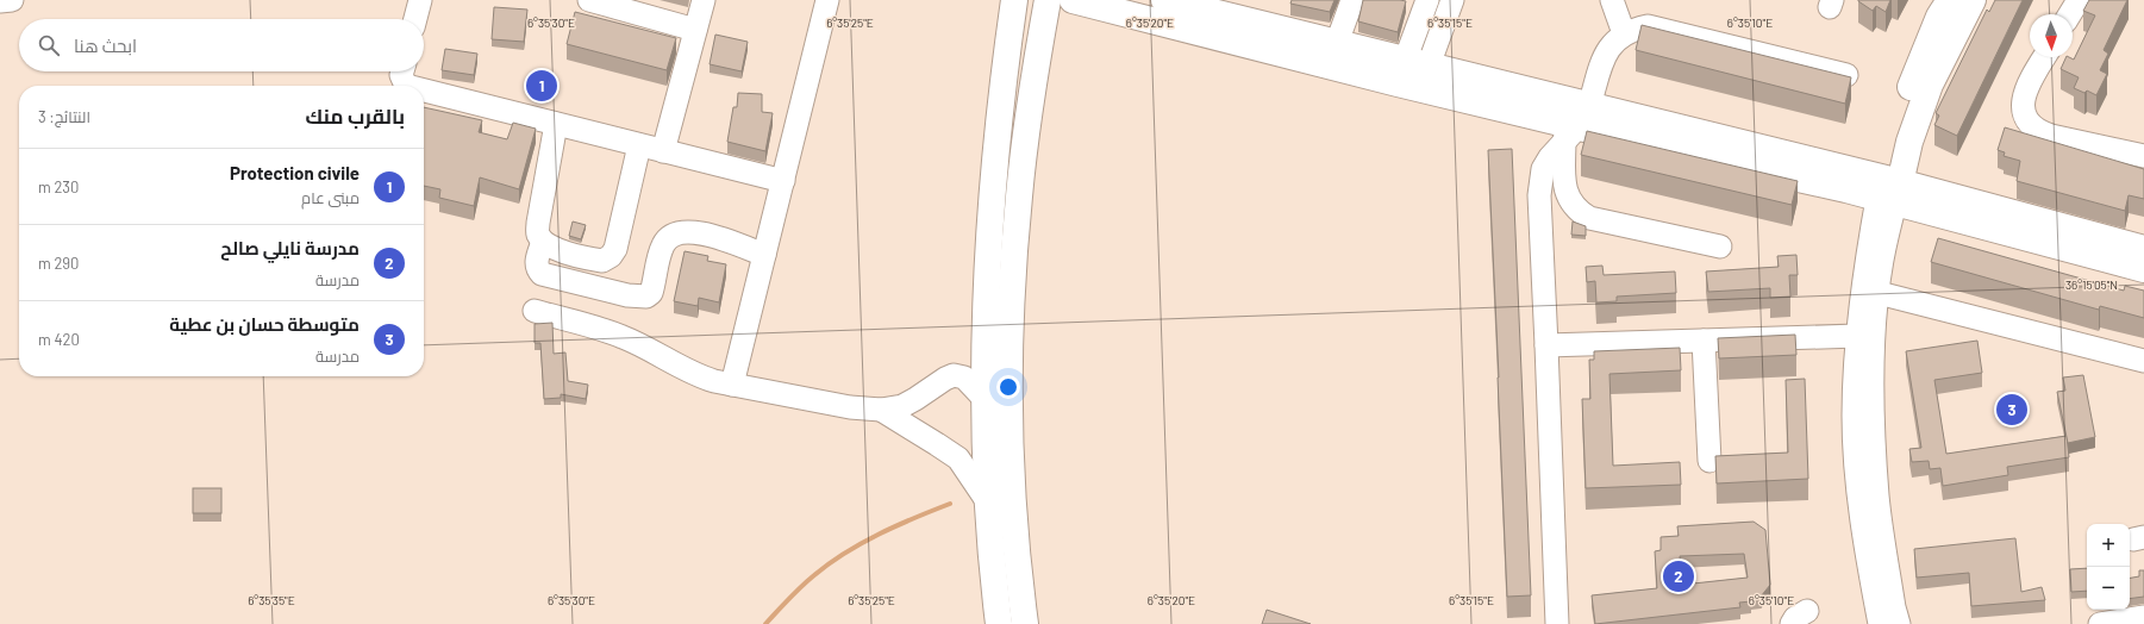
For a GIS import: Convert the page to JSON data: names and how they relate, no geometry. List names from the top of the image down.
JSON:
{
  "north": "bottom",
  "page": {
    "search": "ابحث هنا",
    "pins": ["1", "3", "2"],
    "heading": ["بالقرب منك", "النتائج: 3"],
    "list": [
      {
        "mark": "1",
        "name": "Protection civile",
        "note": "مبنى عام",
        "value": "230 m"
      },
      {
        "mark": "2",
        "name": "مدرسة نايلي صالح",
        "note": "مدرسة",
        "value": "290 m"
      },
      {
        "mark": "3",
        "name": "متوسطة حسان بن عطية",
        "note": "مدرسة",
        "value": "420 m"
      }
    ],
    "map_buttons": ["+", "−"]
  },
  "coordinates": [
    "6°35'30\"E",
    "6°35'25\"E",
    "6°35'20\"E",
    "6°35'15\"E",
    "6°35'10\"E",
    "36°15'05\"N",
    "6°35'35\"E"
  ]
}
